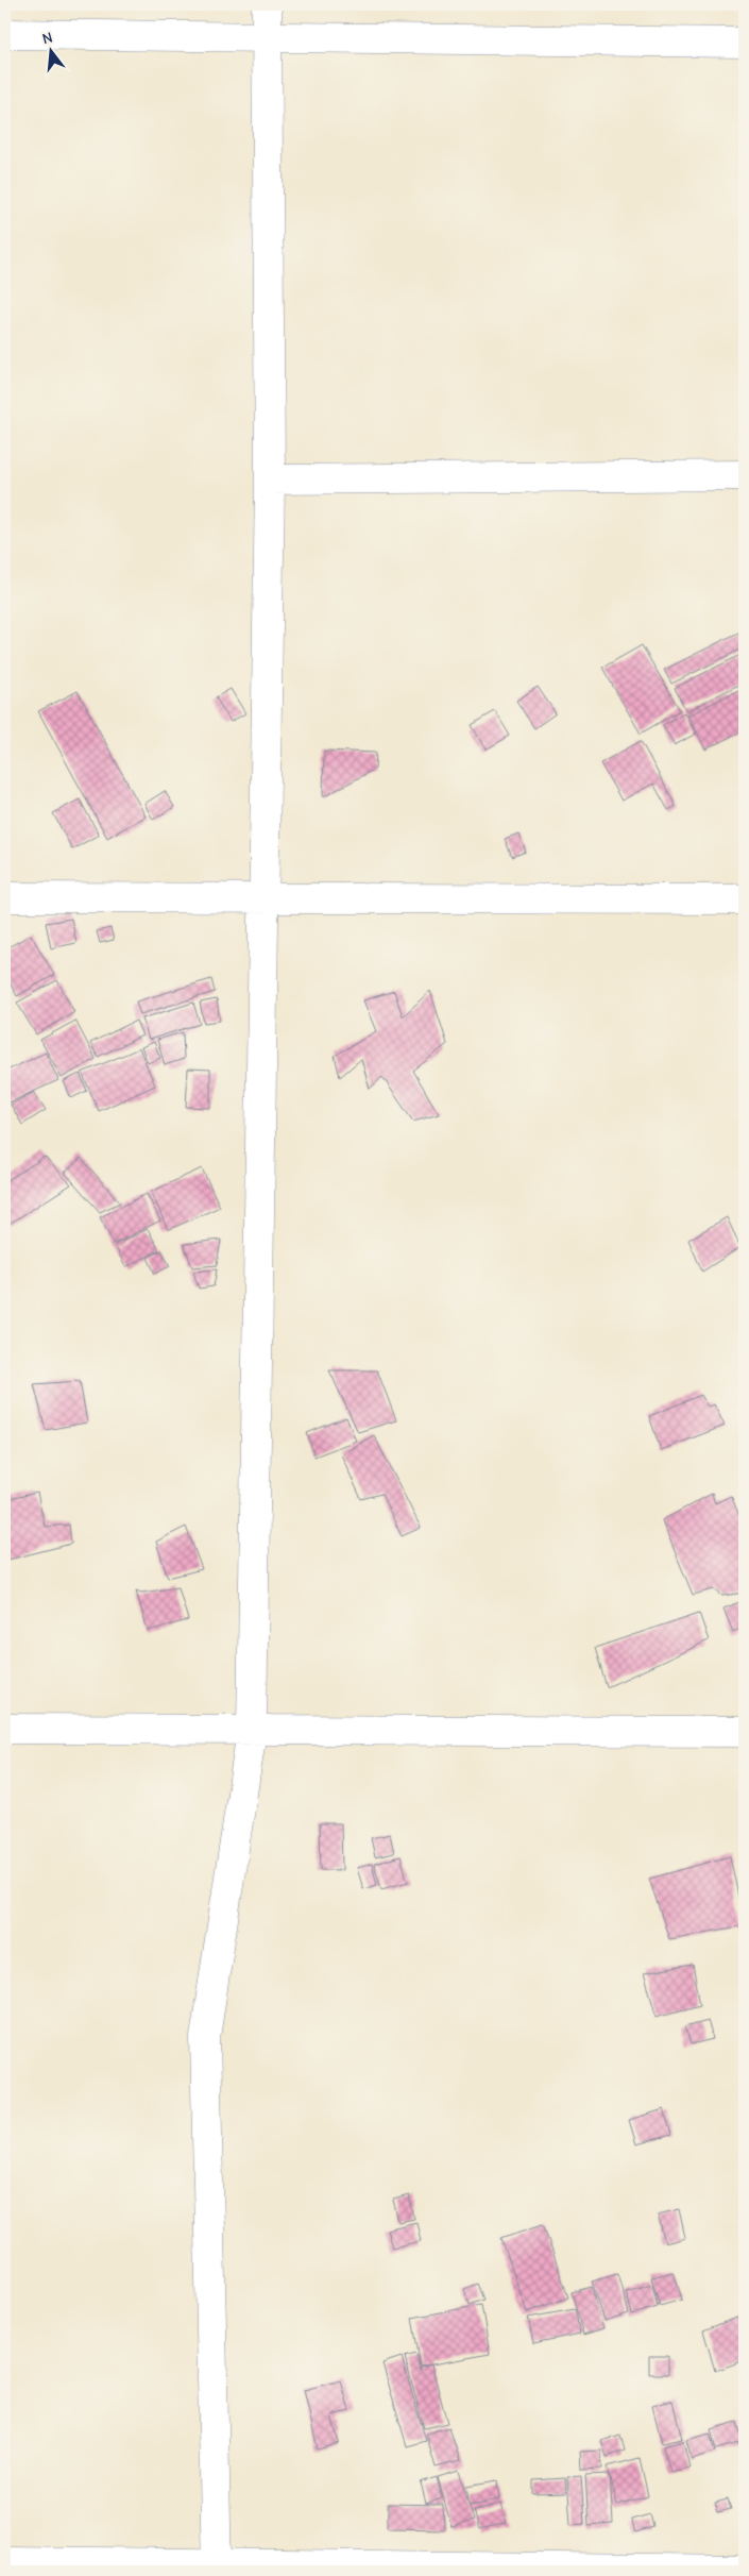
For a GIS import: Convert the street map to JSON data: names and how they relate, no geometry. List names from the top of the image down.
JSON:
{
  "north": "top"
}
